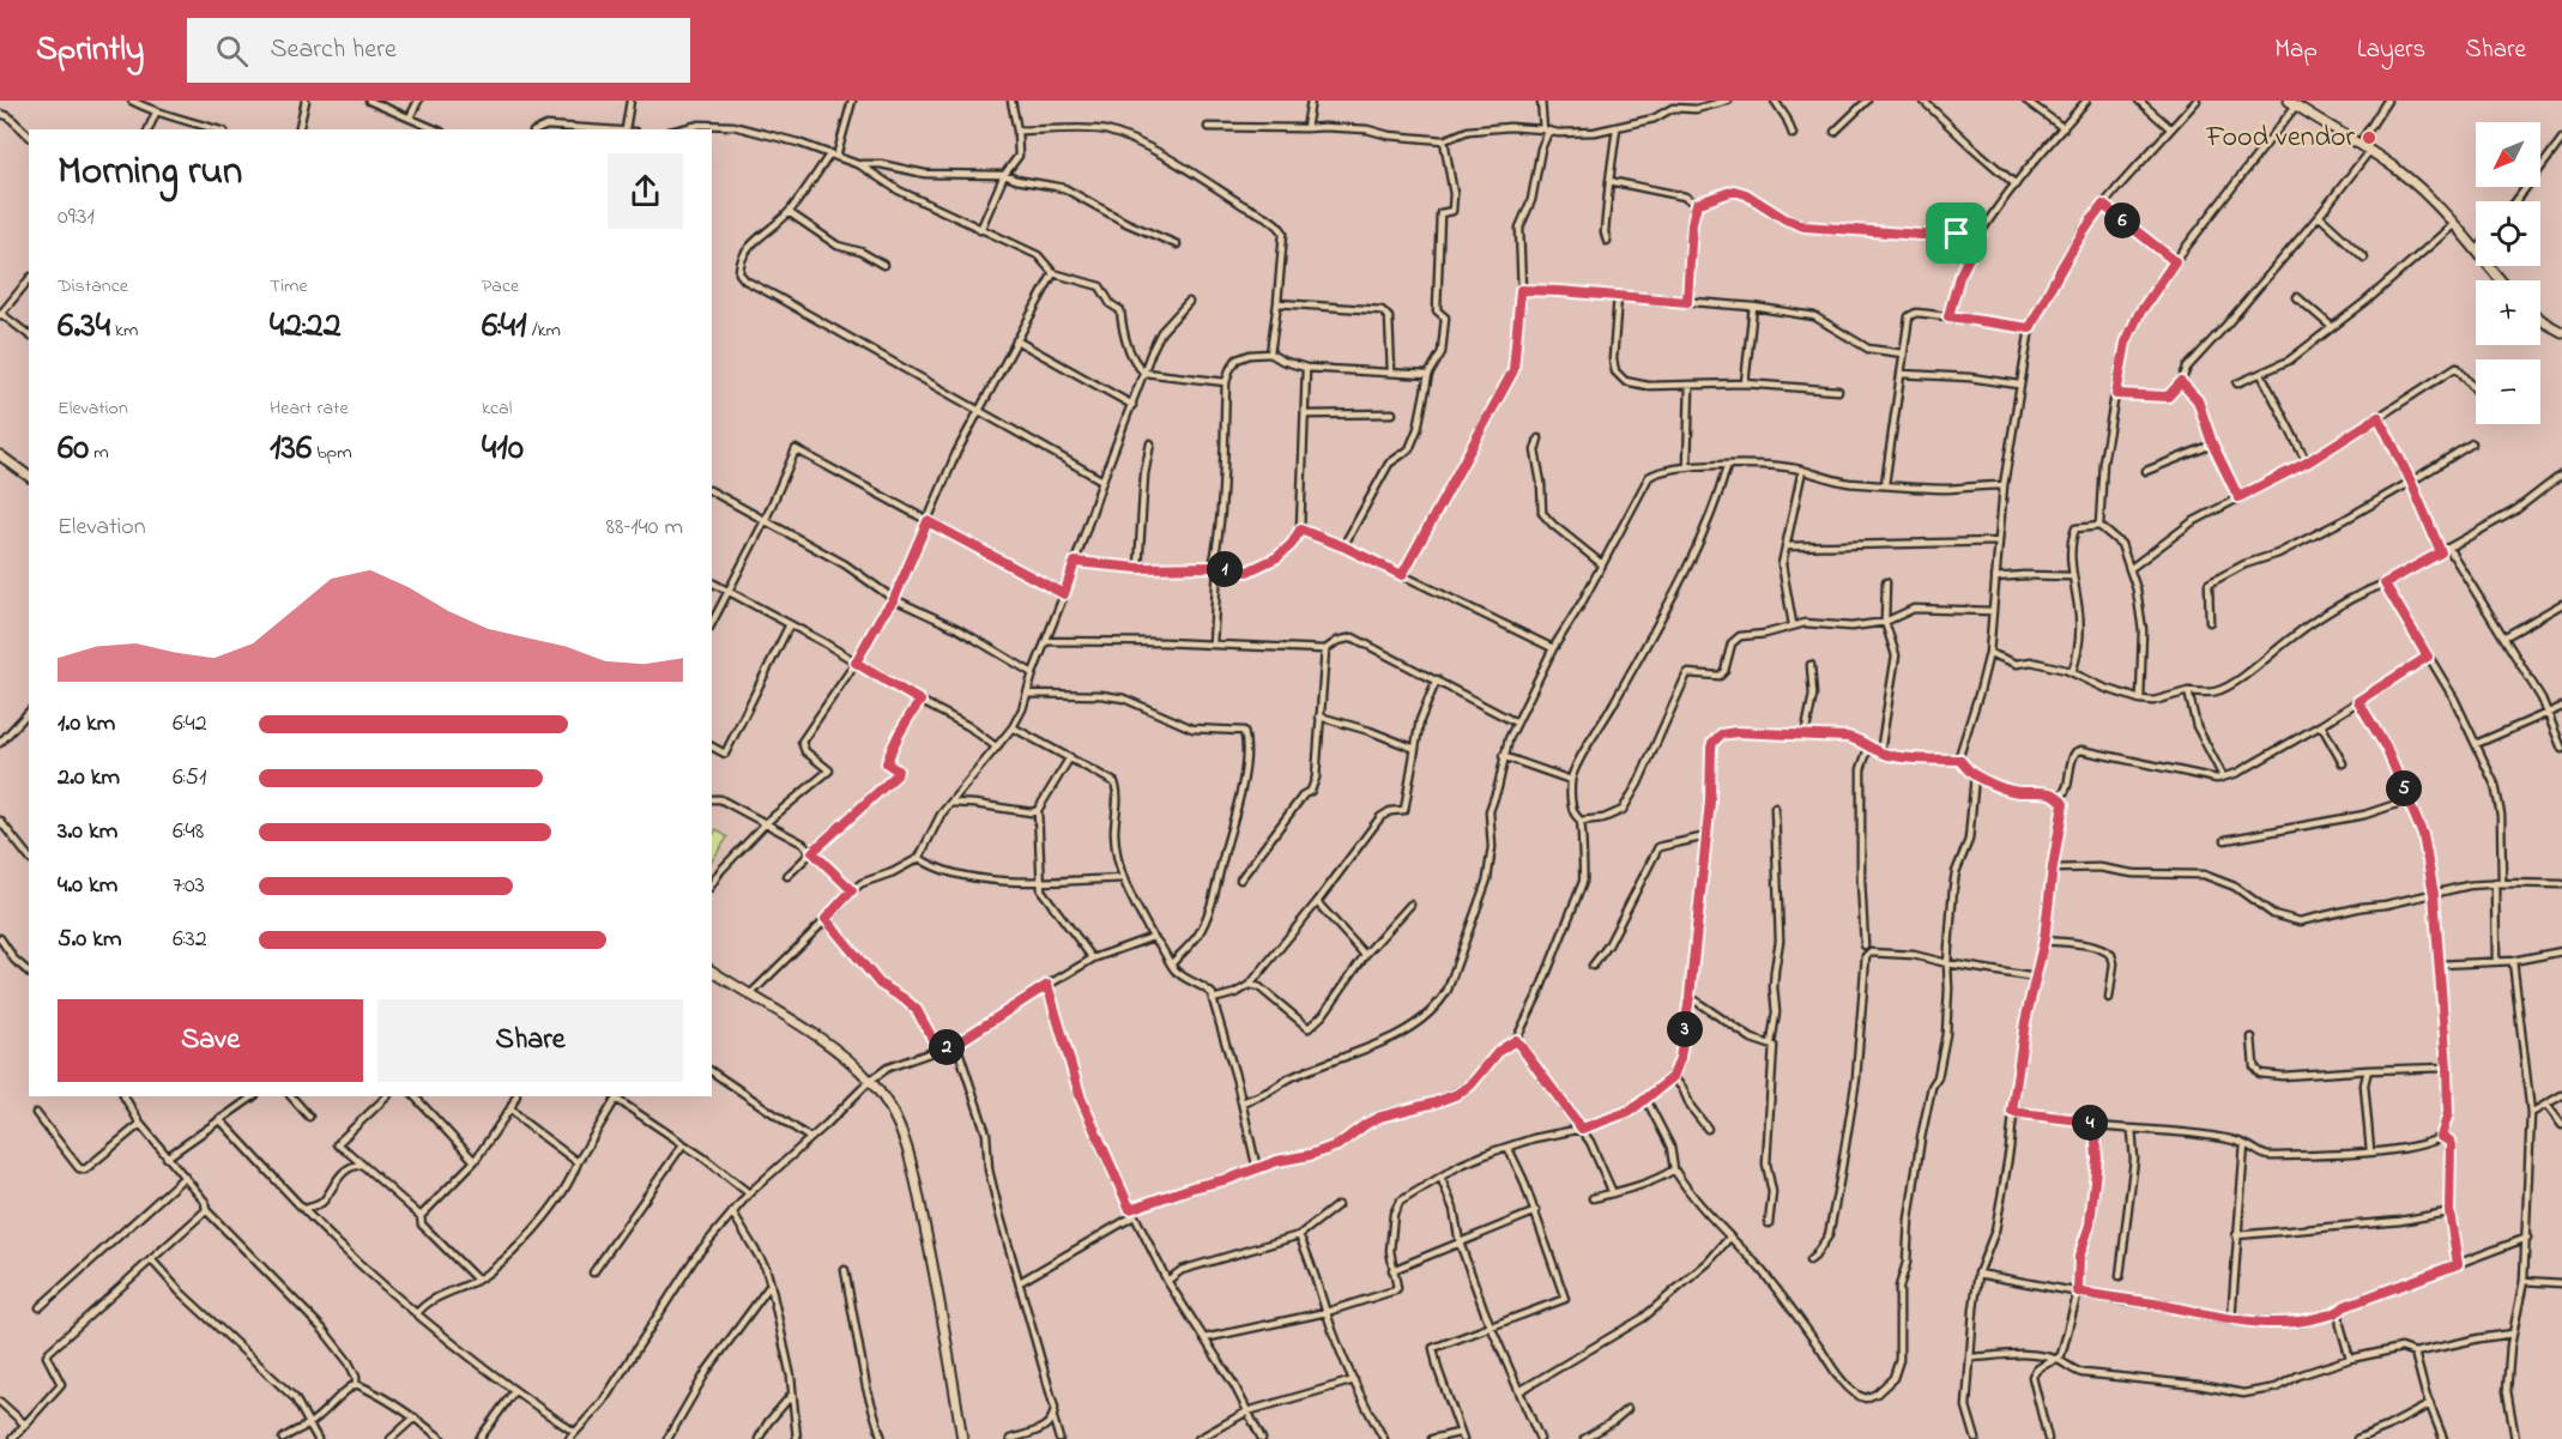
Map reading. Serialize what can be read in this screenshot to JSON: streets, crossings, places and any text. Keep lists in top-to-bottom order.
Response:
{
  "places": ["Food vendor"],
  "north": "bottom left",
  "page": {
    "header": "Sprintly",
    "search": "Search here",
    "nav": ["Map", "Layers", "Share"],
    "map_buttons": ["+", "−"],
    "heading": ["Morning run", "09:31"],
    "pins": [
      "6",
      "1",
      "5",
      "3",
      "2",
      "4"
    ],
    "stats": [
      ["Distance", "6.34 km"],
      ["Time", "42:22"],
      ["Pace", "6:41 /km"],
      ["Elevation", "60 m"],
      ["Heart rate", "136 bpm"],
      ["kcal", "410"]
    ],
    "chart": ["Elevation", "88–140 m"],
    "list": [
      {
        "name": "1.0 km",
        "note": "6:42"
      },
      {
        "name": "2.0 km",
        "note": "6:51"
      },
      {
        "name": "3.0 km",
        "note": "6:48"
      },
      {
        "name": "4.0 km",
        "note": "7:03"
      },
      {
        "name": "5.0 km",
        "note": "6:32"
      }
    ],
    "buttons": ["Save", "Share"]
  }
}
